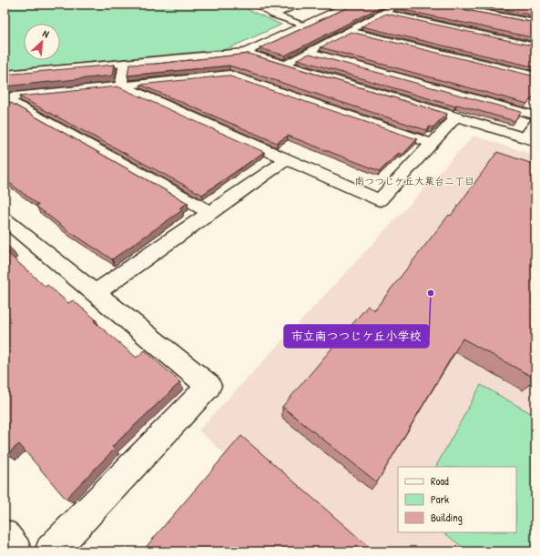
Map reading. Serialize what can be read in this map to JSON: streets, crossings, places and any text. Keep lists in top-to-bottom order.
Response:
{
  "districts": ["南つつじケ丘大葉台二丁目"],
  "places": ["市立南つつじケ丘小学校"],
  "legend": ["Road", "Park", "Building"],
  "north": "top right"
}
